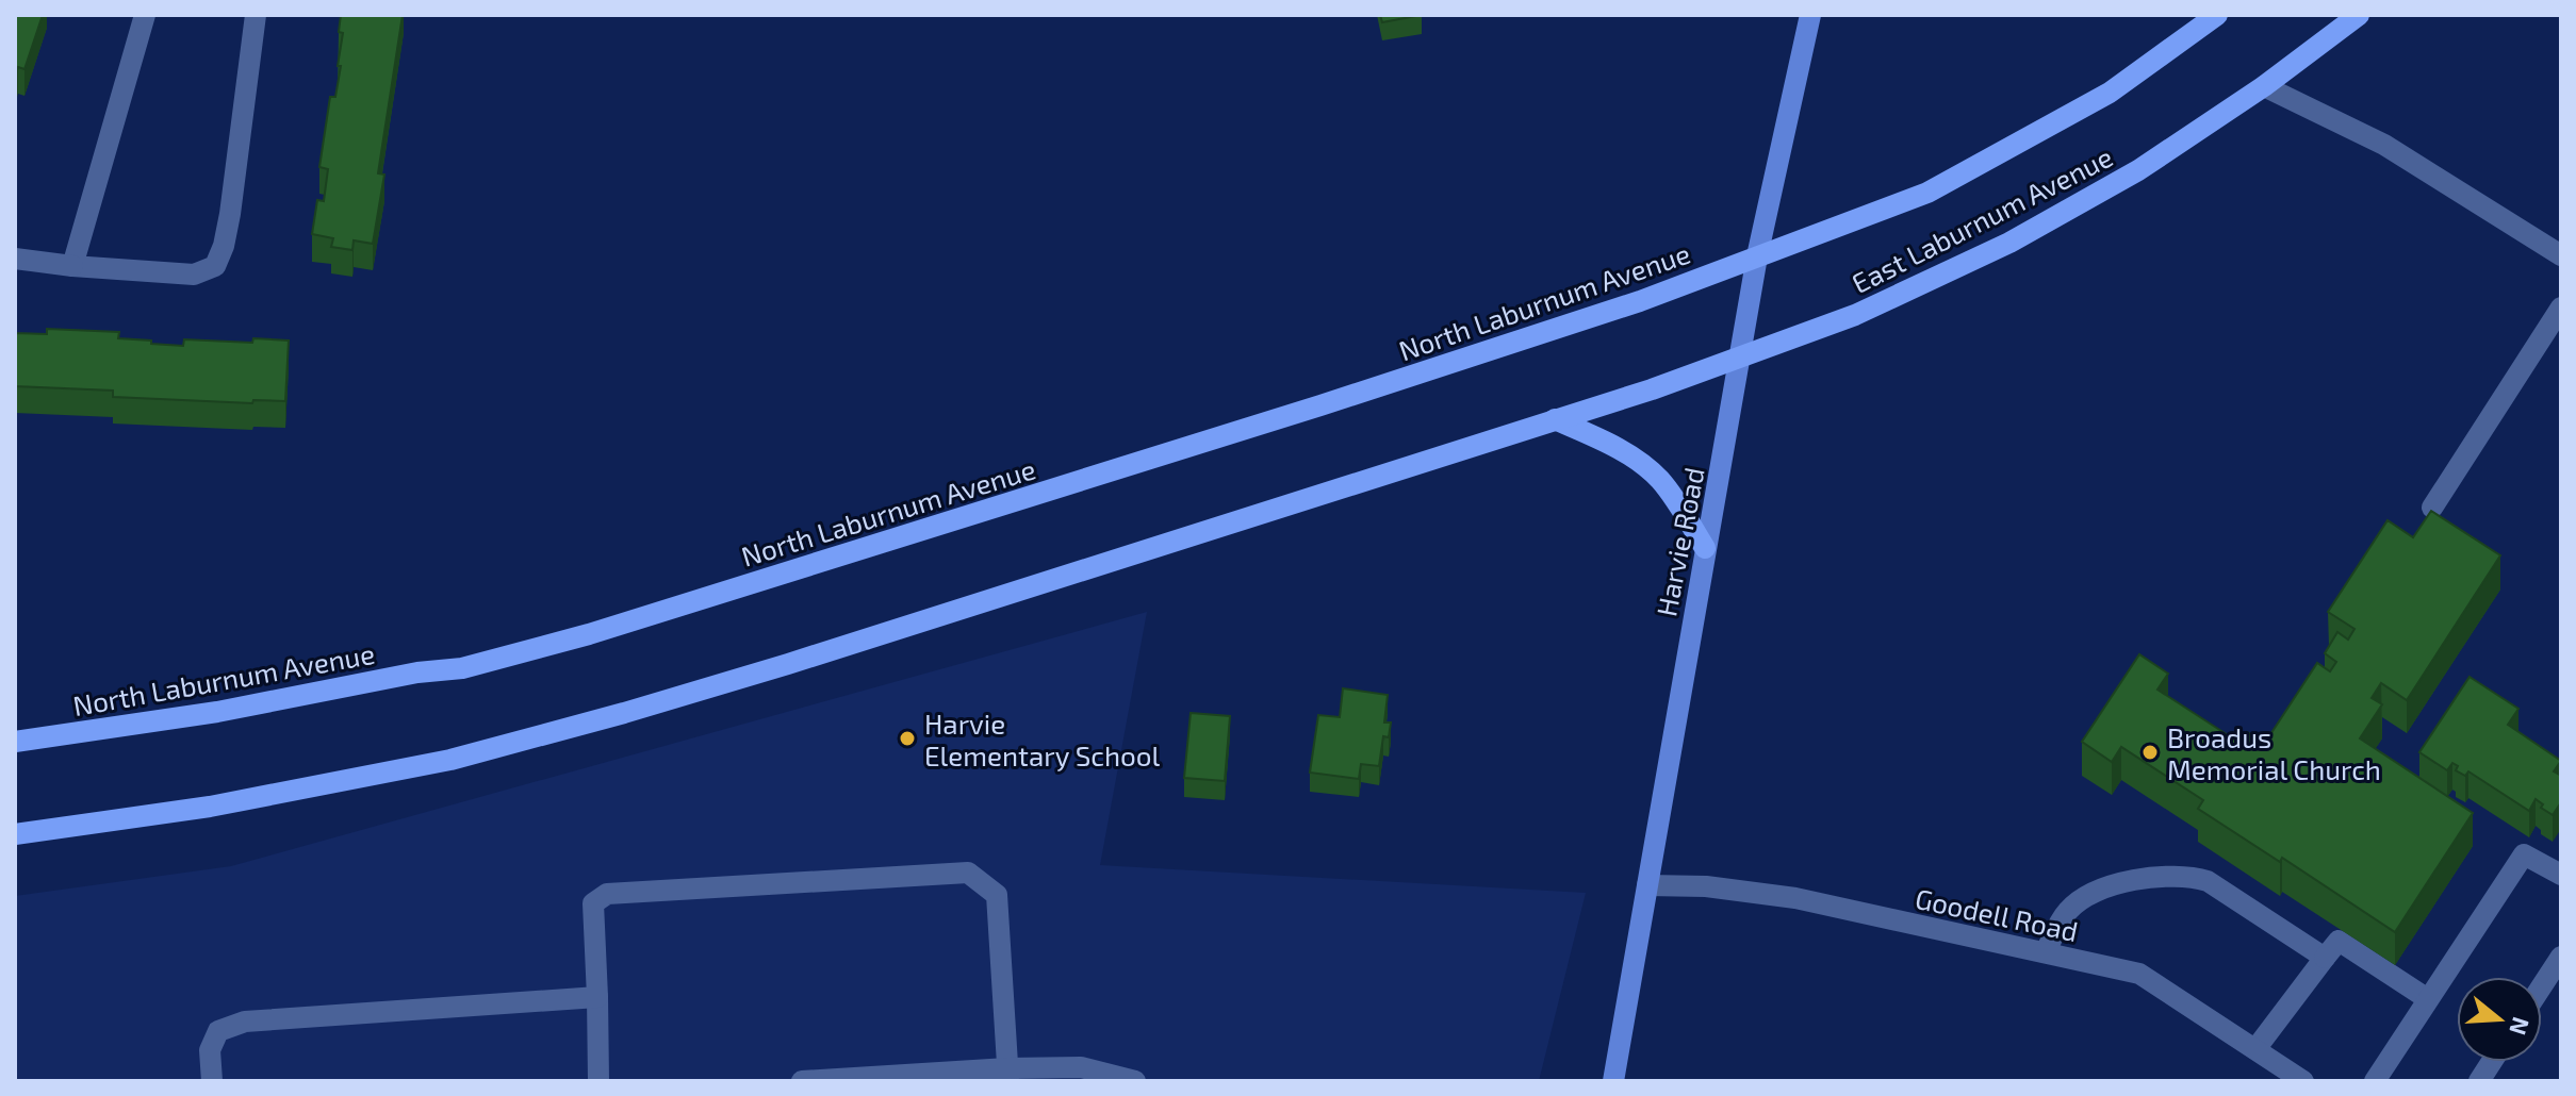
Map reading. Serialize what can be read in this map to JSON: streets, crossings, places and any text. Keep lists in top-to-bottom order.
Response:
{
  "streets": {
    "main road": ["East Laburnum Avenue", "North Laburnum Avenue"],
    "street": ["Harvie Road", "Goodell Road"]
  },
  "crossings": [
    ["East Laburnum Avenue", "North Laburnum Avenue"],
    ["East Laburnum Avenue", "Harvie Road"],
    ["North Laburnum Avenue", "Harvie Road"],
    ["Harvie Road", "Goodell Road"]
  ],
  "places": ["Harvie Elementary School", "Broadus Memorial Church"],
  "north": "right"
}
